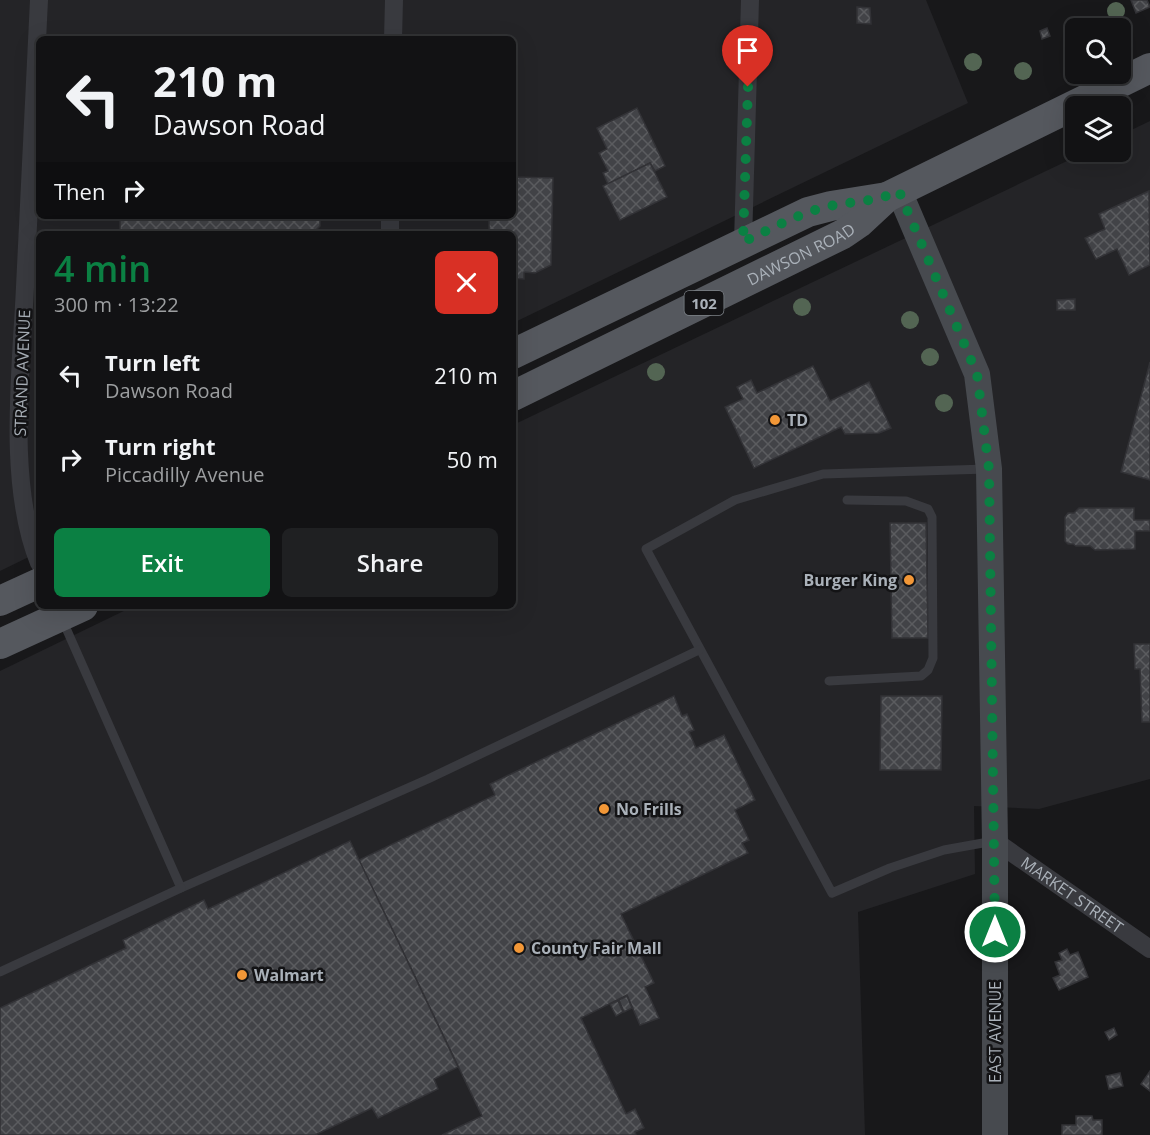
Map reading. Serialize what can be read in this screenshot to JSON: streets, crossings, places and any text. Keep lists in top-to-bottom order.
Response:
{
  "streets": {
    "main road": ["DAWSON ROAD", "102"],
    "street": ["STRAND AVENUE", "MARKET STREET", "EAST AVENUE"]
  },
  "crossings": [
    ["DAWSON ROAD", "EAST AVENUE"],
    ["MARKET STREET", "EAST AVENUE"]
  ],
  "places": [
    "TD",
    "Burger King",
    "No Frills",
    "County Fair Mall",
    "Walmart"
  ],
  "page": {
    "turn": ["210 m", "Dawson Road"],
    "then": "Then",
    "heading": ["4 min", "300 m · 13:22"],
    "list": [
      {
        "name": "Turn left",
        "note": "Dawson Road",
        "value": "210 m"
      },
      {
        "name": "Turn right",
        "note": "Piccadilly Avenue",
        "value": "50 m"
      }
    ],
    "buttons": ["Exit", "Share"]
  }
}
